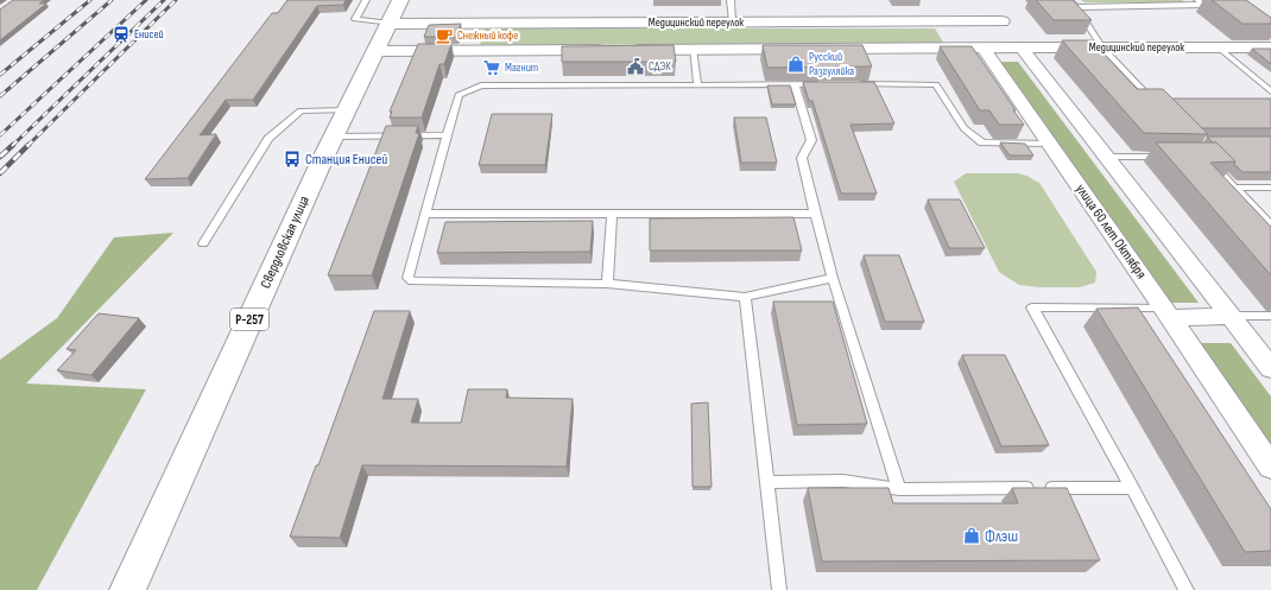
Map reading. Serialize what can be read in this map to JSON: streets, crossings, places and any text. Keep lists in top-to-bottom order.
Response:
{
  "streets": {
    "main road": [
      "Медицинский переулок",
      "улица 60 лет Октября",
      "Свердловская улица",
      "Р-257"
    ]
  },
  "crossings": [
    ["Медицинский переулок", "улица 60 лет Октября"],
    ["Медицинский переулок", "Свердловская улица"]
  ],
  "places": {
    "station": ["Енисей"],
    "cafe": ["Снежный кофе"],
    "shop": ["Русский Разгуляйка", "Флэш"],
    "public building": ["СДЭК"],
    "supermarket": ["Магнит"],
    "bus stop": ["Станция Енисей"]
  }
}
